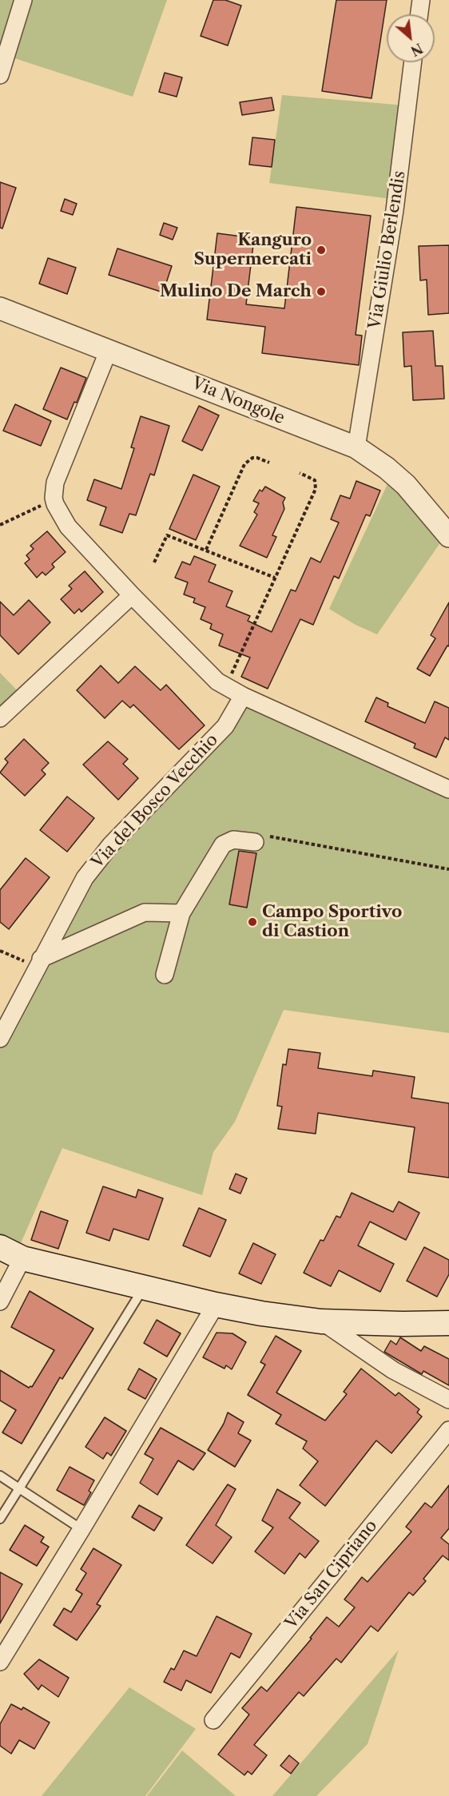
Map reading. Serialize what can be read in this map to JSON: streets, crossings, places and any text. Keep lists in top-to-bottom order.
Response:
{
  "streets": {
    "street": [
      "Via Giulio Berlendis",
      "Via Nongole",
      "Via del Bosco Vecchio",
      "Via San Cipriano"
    ]
  },
  "crossings": [
    ["Via Giulio Berlendis", "Via Nongole"]
  ],
  "places": ["Kanguro Supermercati", "Mulino De March", "Campo Sportivo di Castion"],
  "north": "bottom right"
}
